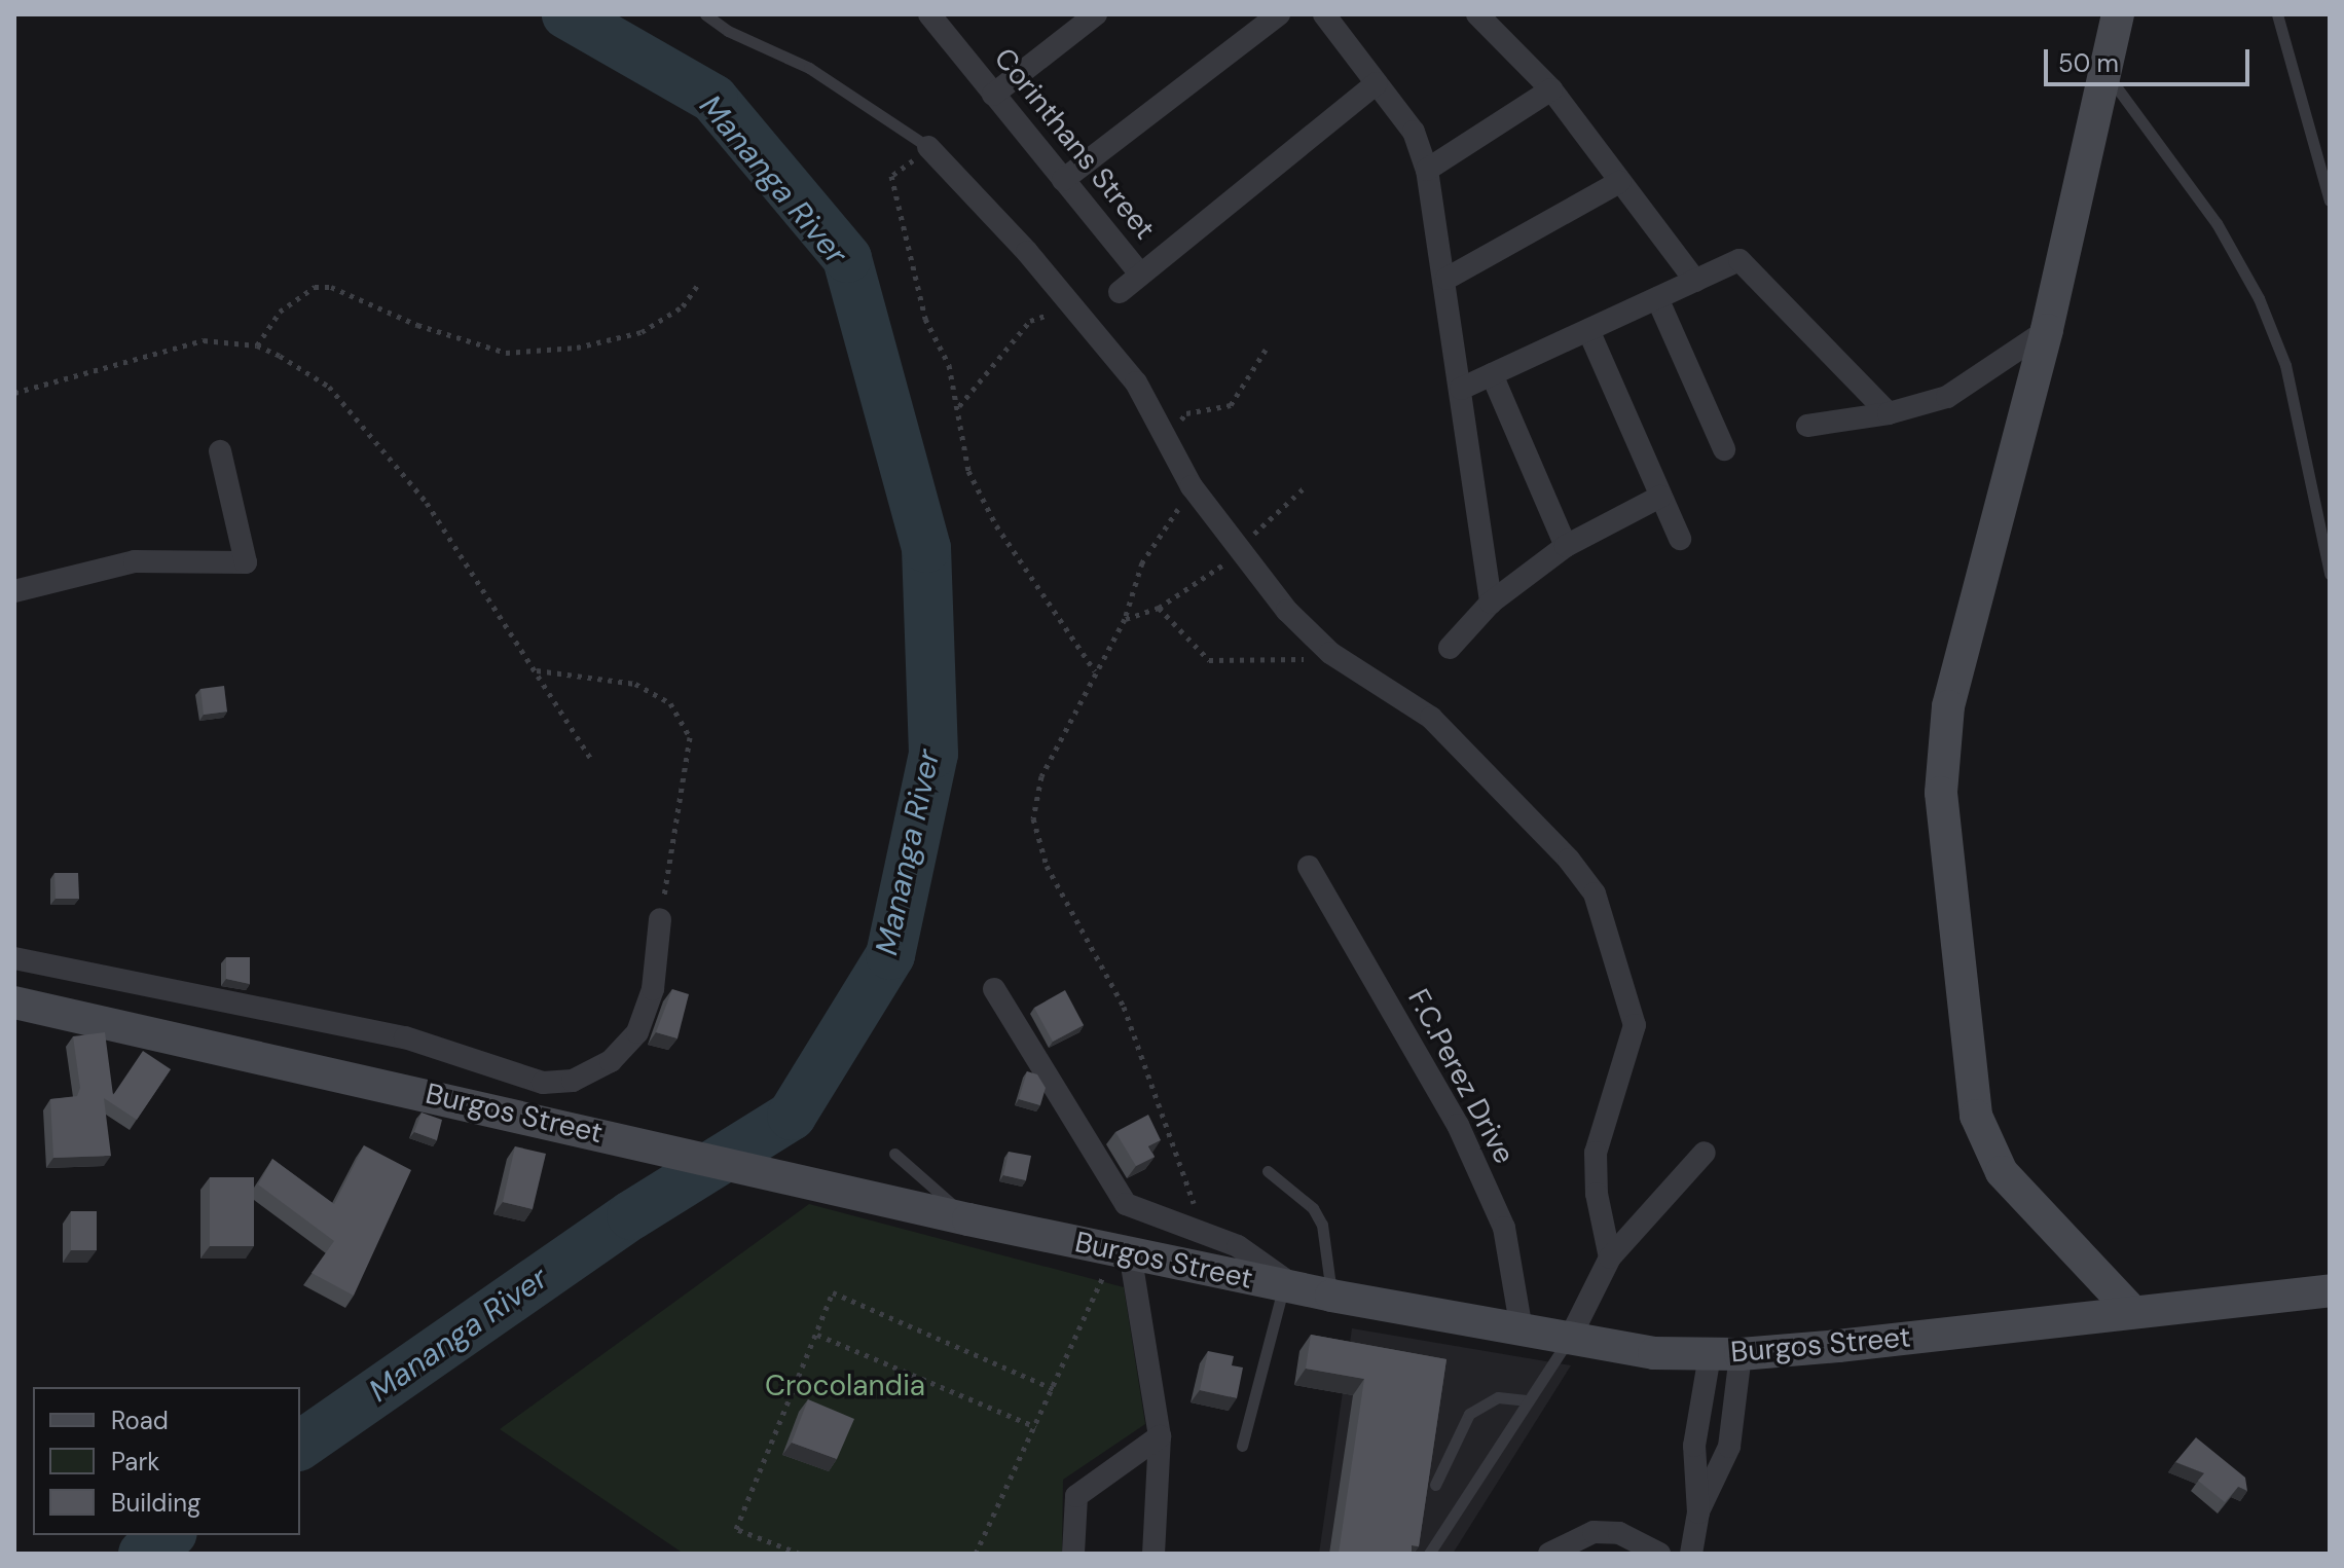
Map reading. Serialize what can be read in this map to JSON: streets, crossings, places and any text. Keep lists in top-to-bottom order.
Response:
{
  "streets": {
    "street": ["Corinthans Street", "F.C.Perez Drive", "Burgos Street"]
  },
  "crossings": [
    ["F.C.Perez Drive", "Burgos Street"]
  ],
  "water": ["Mananga River"],
  "parks": ["Crocolandia"],
  "legend": ["Road", "Park", "Building"],
  "scale_bar": "50 m"
}
